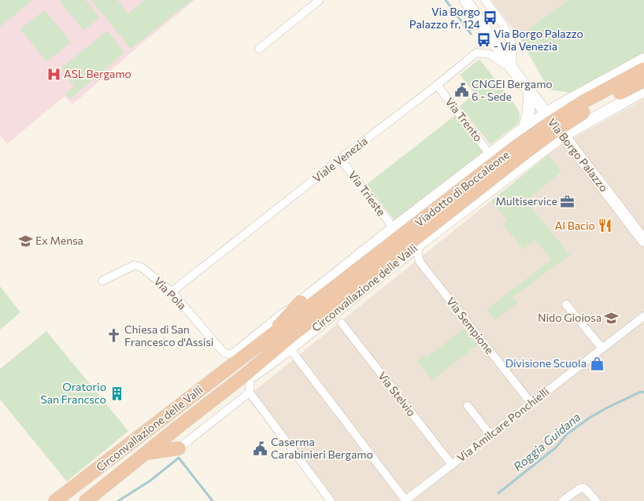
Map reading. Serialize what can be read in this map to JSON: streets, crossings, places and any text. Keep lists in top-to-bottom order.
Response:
{
  "streets": {
    "highway": ["Viadotto di Boccaleone", "Circonvallazione delle Valli"],
    "main road": ["Via Borgo Palazzo"],
    "street": [
      "Via Trento",
      "Viale Venezia",
      "Via Trieste",
      "Via Pola",
      "Via Sempione",
      "Via Stelvio",
      "Via Amilcare Ponchielli"
    ]
  },
  "crossings": [
    ["Via Trento", "Viale Venezia"],
    ["Via Borgo Palazzo", "Viale Venezia"],
    ["Via Borgo Palazzo", "Circonvallazione delle Valli"],
    ["Viale Venezia", "Via Trieste"],
    ["Viale Venezia", "Via Pola"],
    ["Viadotto di Boccaleone", "Circonvallazione delle Valli"],
    ["Circonvallazione delle Valli", "Via Sempione"],
    ["Via Sempione", "Via Amilcare Ponchielli"],
    ["Via Stelvio", "Via Amilcare Ponchielli"]
  ],
  "water": ["Roggia Guidana"],
  "places": {
    "bus stop": ["Via Borgo Palazzo fr. 124", "Via Borgo Palazzo - Via Venezia"],
    "hospital": ["ASL Bergamo"],
    "public building": ["CNGEI Bergamo 6 - Sede", "Caserma Carabinieri Bergamo"],
    "office": ["Multiservice"],
    "restaurant": ["Al Bacio"],
    "school or university": ["Ex Mensa", "Nido Gioiosa"],
    "church": ["Chiesa di San Francesco d'Assisi"],
    "shop": ["Divisione Scuola"],
    "building": ["Oratorio San Francsco"]
  }
}
